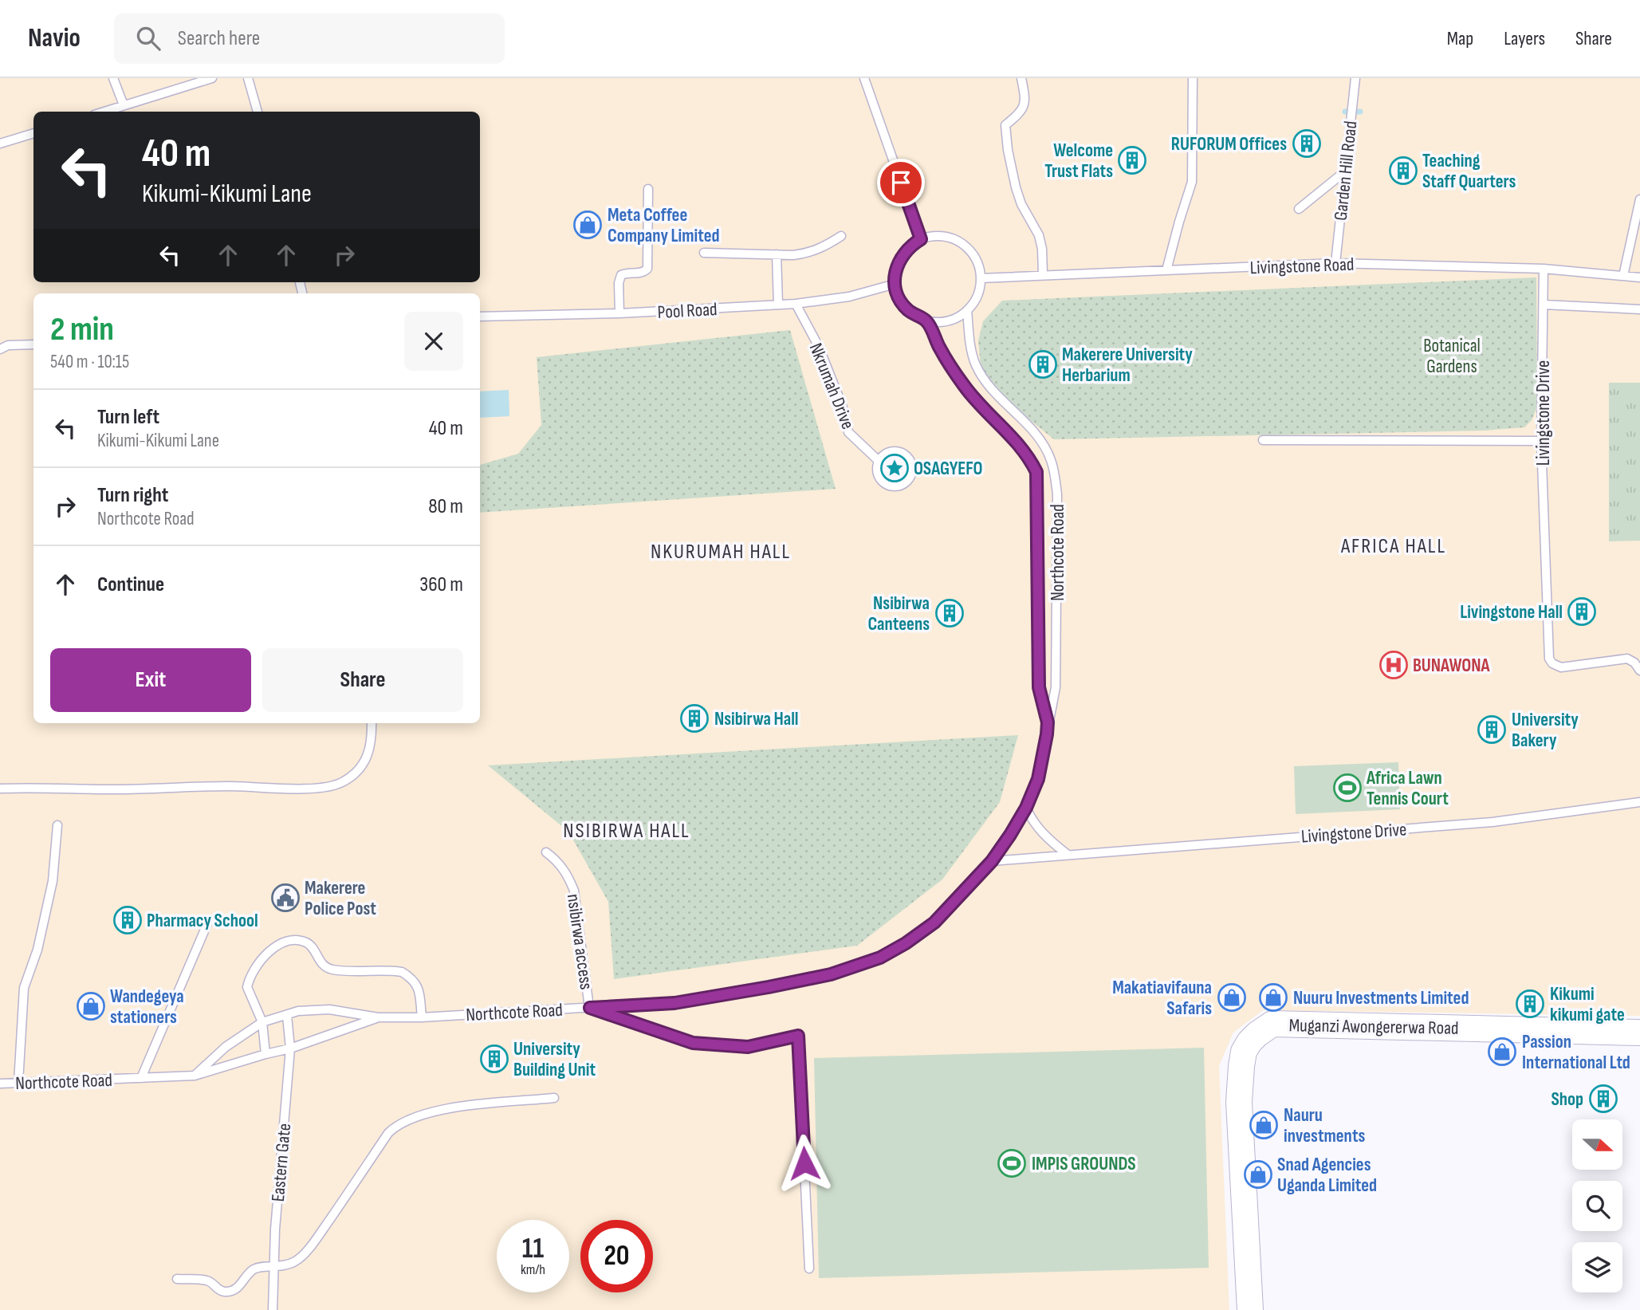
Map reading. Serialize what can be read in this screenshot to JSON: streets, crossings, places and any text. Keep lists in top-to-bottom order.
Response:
{
  "streets": {
    "street": ["Muganzi Awongererwa Road"],
    "lane": [
      "Garden Hill Road",
      "Livingstone Road",
      "Pool Road",
      "Nkrumah Drive",
      "Livingstone Drive",
      "Northcote Road",
      "nsibirwa access",
      "Eastern Gate"
    ]
  },
  "crossings": [
    ["Garden Hill Road", "Livingstone Road"],
    ["Livingstone Road", "Pool Road"],
    ["Livingstone Road", "Livingstone Drive"],
    ["Livingstone Road", "Northcote Road"],
    ["Pool Road", "Nkrumah Drive"],
    ["Pool Road", "Northcote Road"],
    ["Livingstone Drive", "Northcote Road"],
    ["Northcote Road", "nsibirwa access"],
    ["Northcote Road", "Eastern Gate"]
  ],
  "districts": ["AFRICA HALL", "NKURUMAH HALL", "NSIBIRWA HALL"],
  "parks": ["Botanical Gardens"],
  "places": {
    "building": [
      "RUFORUM Offices",
      "Welcome Trust Flats",
      "Teaching Staff Quarters",
      "Makerere University Herbarium",
      "Livingstone Hall",
      "Nsibirwa Canteens",
      "Nsibirwa Hall",
      "University Bakery",
      "Pharmacy School",
      "Kikumi kikumi gate",
      "University Building Unit",
      "Shop"
    ],
    "shop": [
      "Meta Coffee Company Limited",
      "Makatiavifauna Safaris",
      "Nuuru Investments Limited",
      "Wandegeya stationers",
      "Passion International Ltd",
      "Nauru investments",
      "Snad Agencies Uganda Limited"
    ],
    "place": ["OSAGYEFO"],
    "hospital": ["BUNAWONA"],
    "sports": ["Africa Lawn Tennis Court", "IMPIS GROUNDS"],
    "public building": ["Makerere Police Post"]
  },
  "north": "right",
  "page": {
    "header": "Navio",
    "search": "Search here",
    "nav": ["Map", "Layers", "Share"],
    "turn": ["40 m", "Kikumi-Kikumi Lane"],
    "heading": ["2 min", "540 m · 10:15"],
    "list": [
      {
        "name": "Turn left",
        "note": "Kikumi-Kikumi Lane",
        "value": "40 m"
      },
      {
        "name": "Turn right",
        "note": "Northcote Road",
        "value": "80 m"
      },
      {
        "name": "Continue",
        "value": "360 m"
      }
    ],
    "buttons": ["Exit", "Share"],
    "speed": "11 km/h",
    "limit": "20"
  }
}
